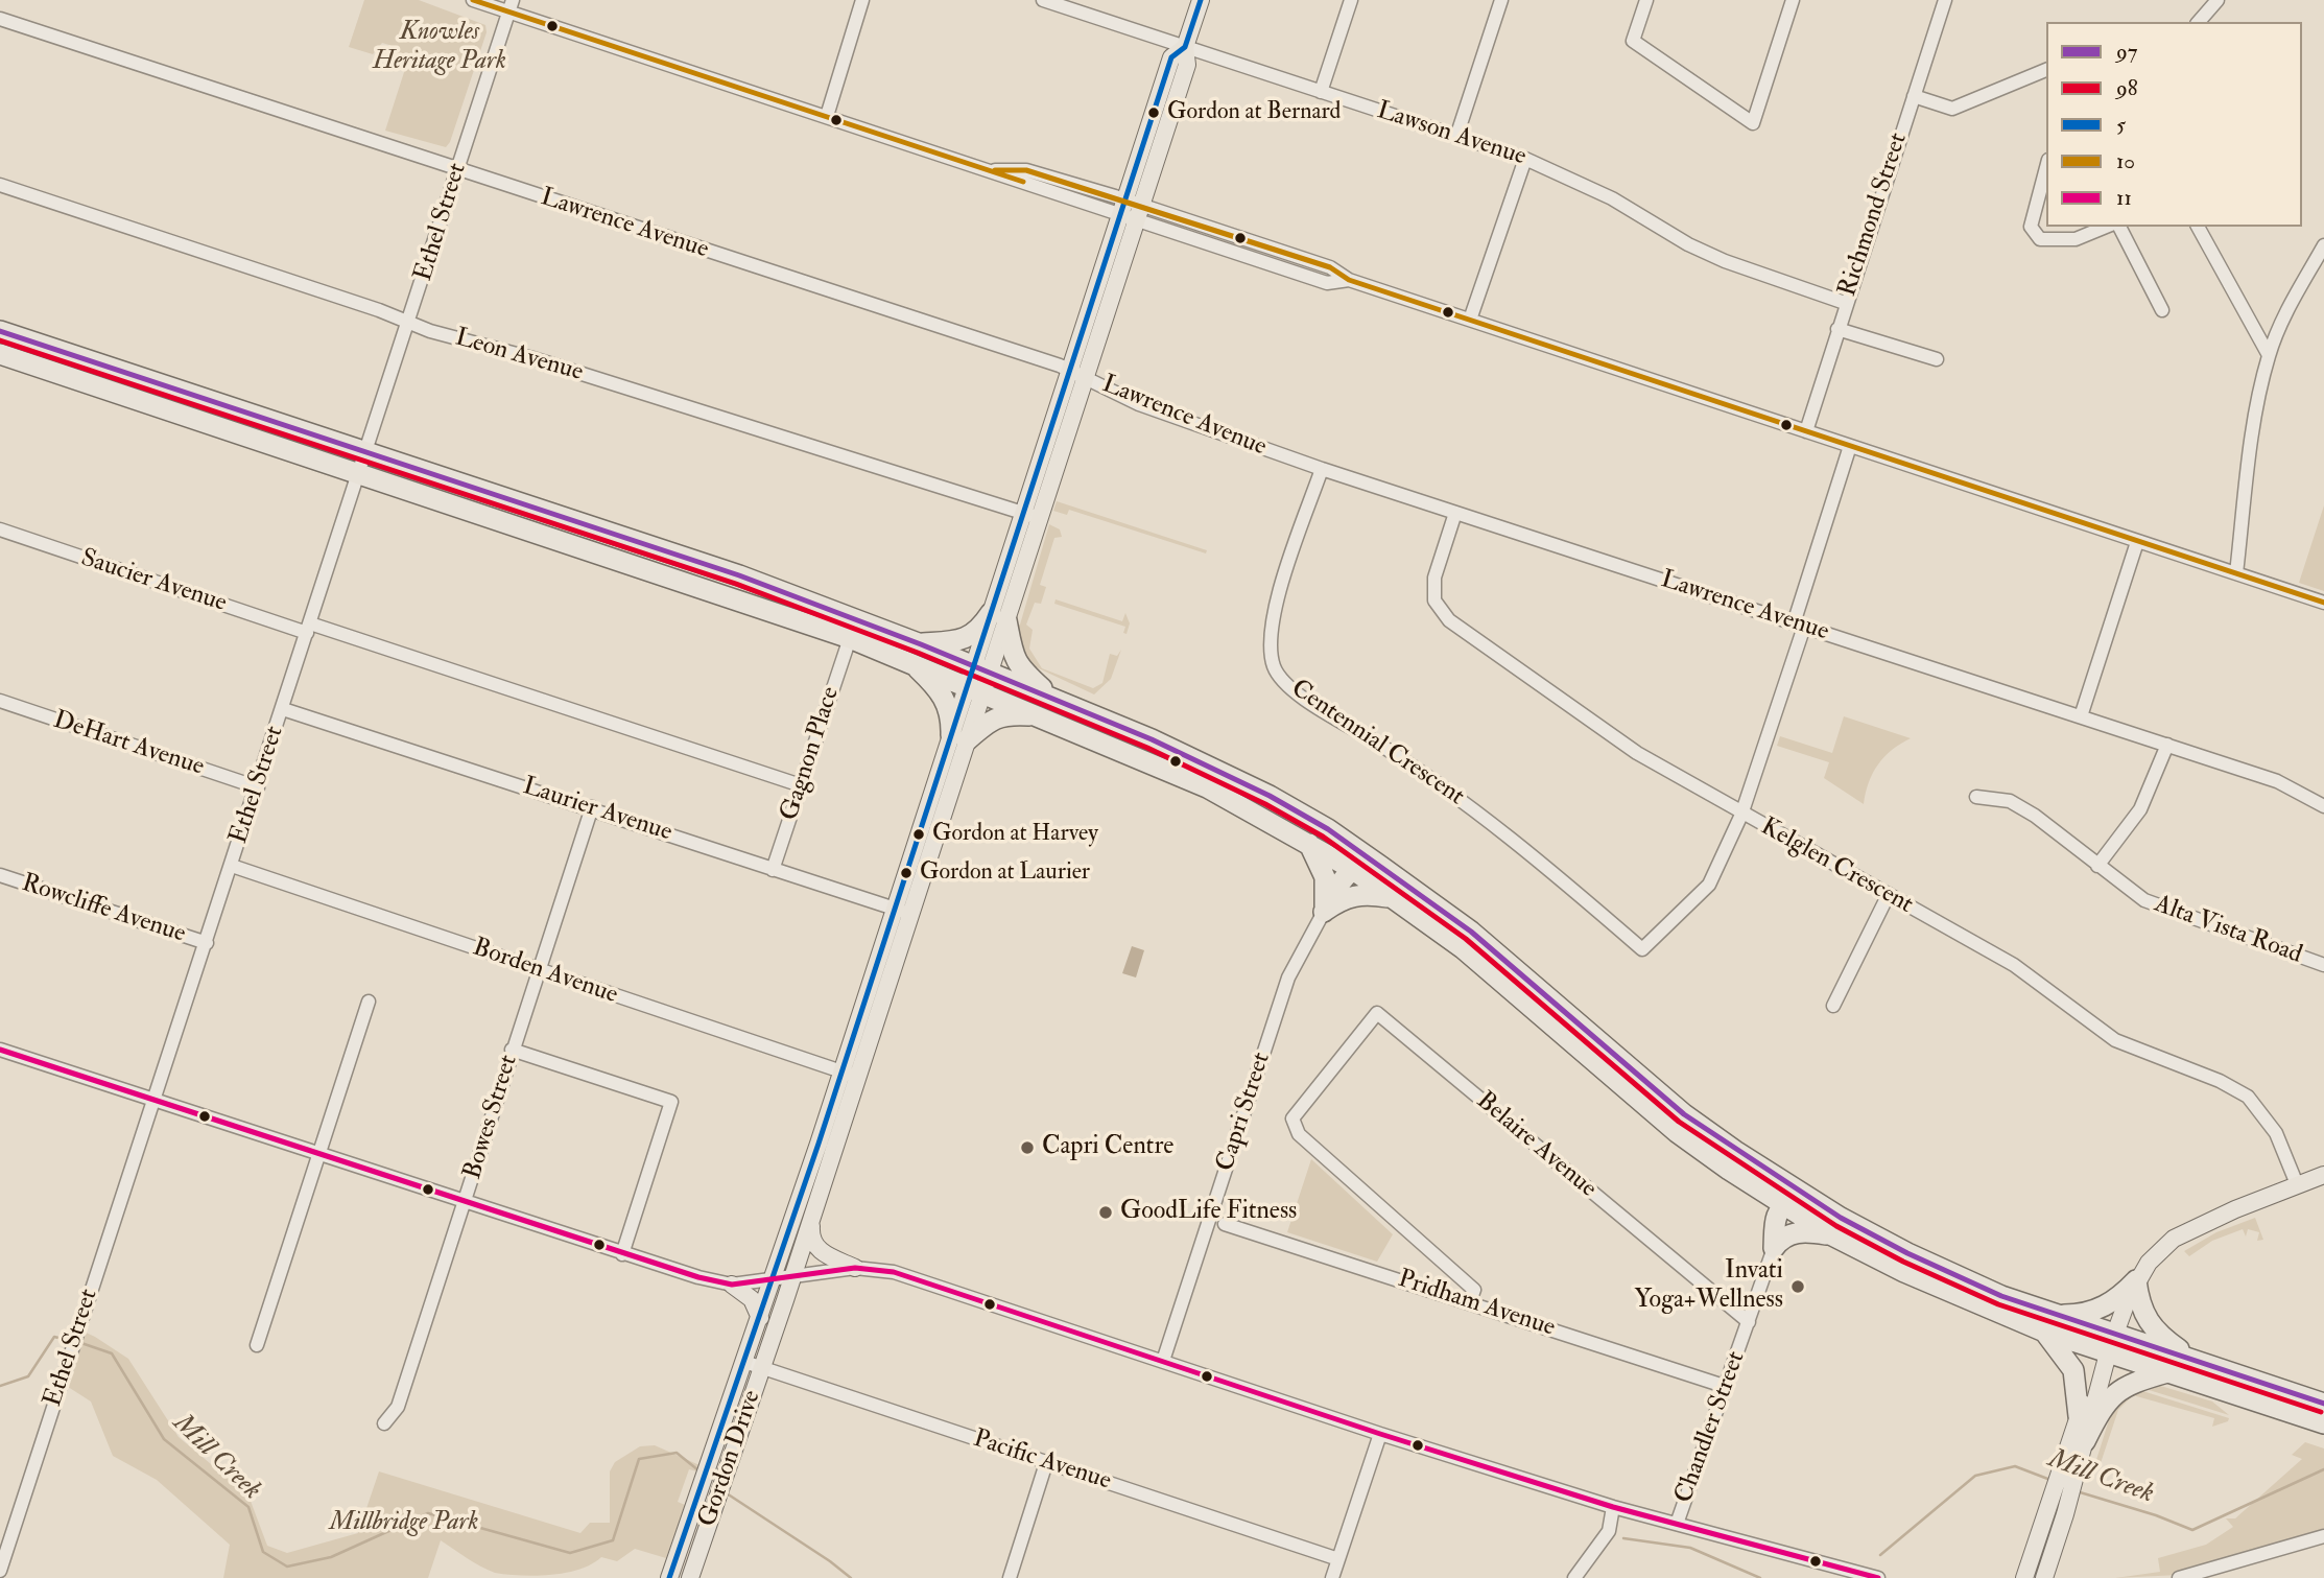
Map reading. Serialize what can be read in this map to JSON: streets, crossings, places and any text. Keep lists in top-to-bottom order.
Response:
{
  "streets": {
    "main road": ["Gordon Drive"],
    "street": [
      "Lawson Avenue",
      "Richmond Street",
      "Ethel Street",
      "Lawrence Avenue",
      "Leon Avenue",
      "Saucier Avenue",
      "Centennial Crescent",
      "DeHart Avenue",
      "Gagnon Place",
      "Laurier Avenue",
      "Kelglen Crescent",
      "Rowcliffe Avenue",
      "Alta Vista Road",
      "Borden Avenue",
      "Capri Street",
      "Bowes Street",
      "Belaire Avenue",
      "Pridham Avenue",
      "Chandler Street",
      "Pacific Avenue"
    ]
  },
  "crossings": [
    ["Lawson Avenue", "Richmond Street"],
    ["Lawson Avenue", "Gordon Drive"],
    ["Ethel Street", "Lawrence Avenue"],
    ["Ethel Street", "Leon Avenue"],
    ["Ethel Street", "Saucier Avenue"],
    ["Ethel Street", "DeHart Avenue"],
    ["Ethel Street", "Laurier Avenue"],
    ["Ethel Street", "Rowcliffe Avenue"],
    ["Ethel Street", "Borden Avenue"],
    ["Lawrence Avenue", "Centennial Crescent"],
    ["Lawrence Avenue", "Kelglen Crescent"],
    ["Lawrence Avenue", "Gordon Drive"],
    ["Leon Avenue", "Gordon Drive"],
    ["Saucier Avenue", "Gagnon Place"],
    ["Centennial Crescent", "Kelglen Crescent"],
    ["Gagnon Place", "Laurier Avenue"],
    ["Laurier Avenue", "Bowes Street"],
    ["Laurier Avenue", "Gordon Drive"],
    ["Borden Avenue", "Bowes Street"],
    ["Borden Avenue", "Gordon Drive"],
    ["Belaire Avenue", "Pridham Avenue"],
    ["Belaire Avenue", "Chandler Street"],
    ["Pridham Avenue", "Chandler Street"],
    ["Gordon Drive", "Pacific Avenue"]
  ],
  "water": ["Mill Creek"],
  "parks": ["Knowles Heritage Park", "Millbridge Park"],
  "places": [
    "Gordon at Bernard",
    "Gordon at Harvey",
    "Gordon at Laurier",
    "Capri Centre",
    "GoodLife Fitness",
    "Invati Yoga+Wellness"
  ],
  "lines": [
    "transit line 5",
    "transit line 10",
    "transit line 97",
    "transit line 98",
    "transit line 11"
  ],
  "legend": [
    "97",
    "98",
    "5",
    "10",
    "11"
  ]
}
